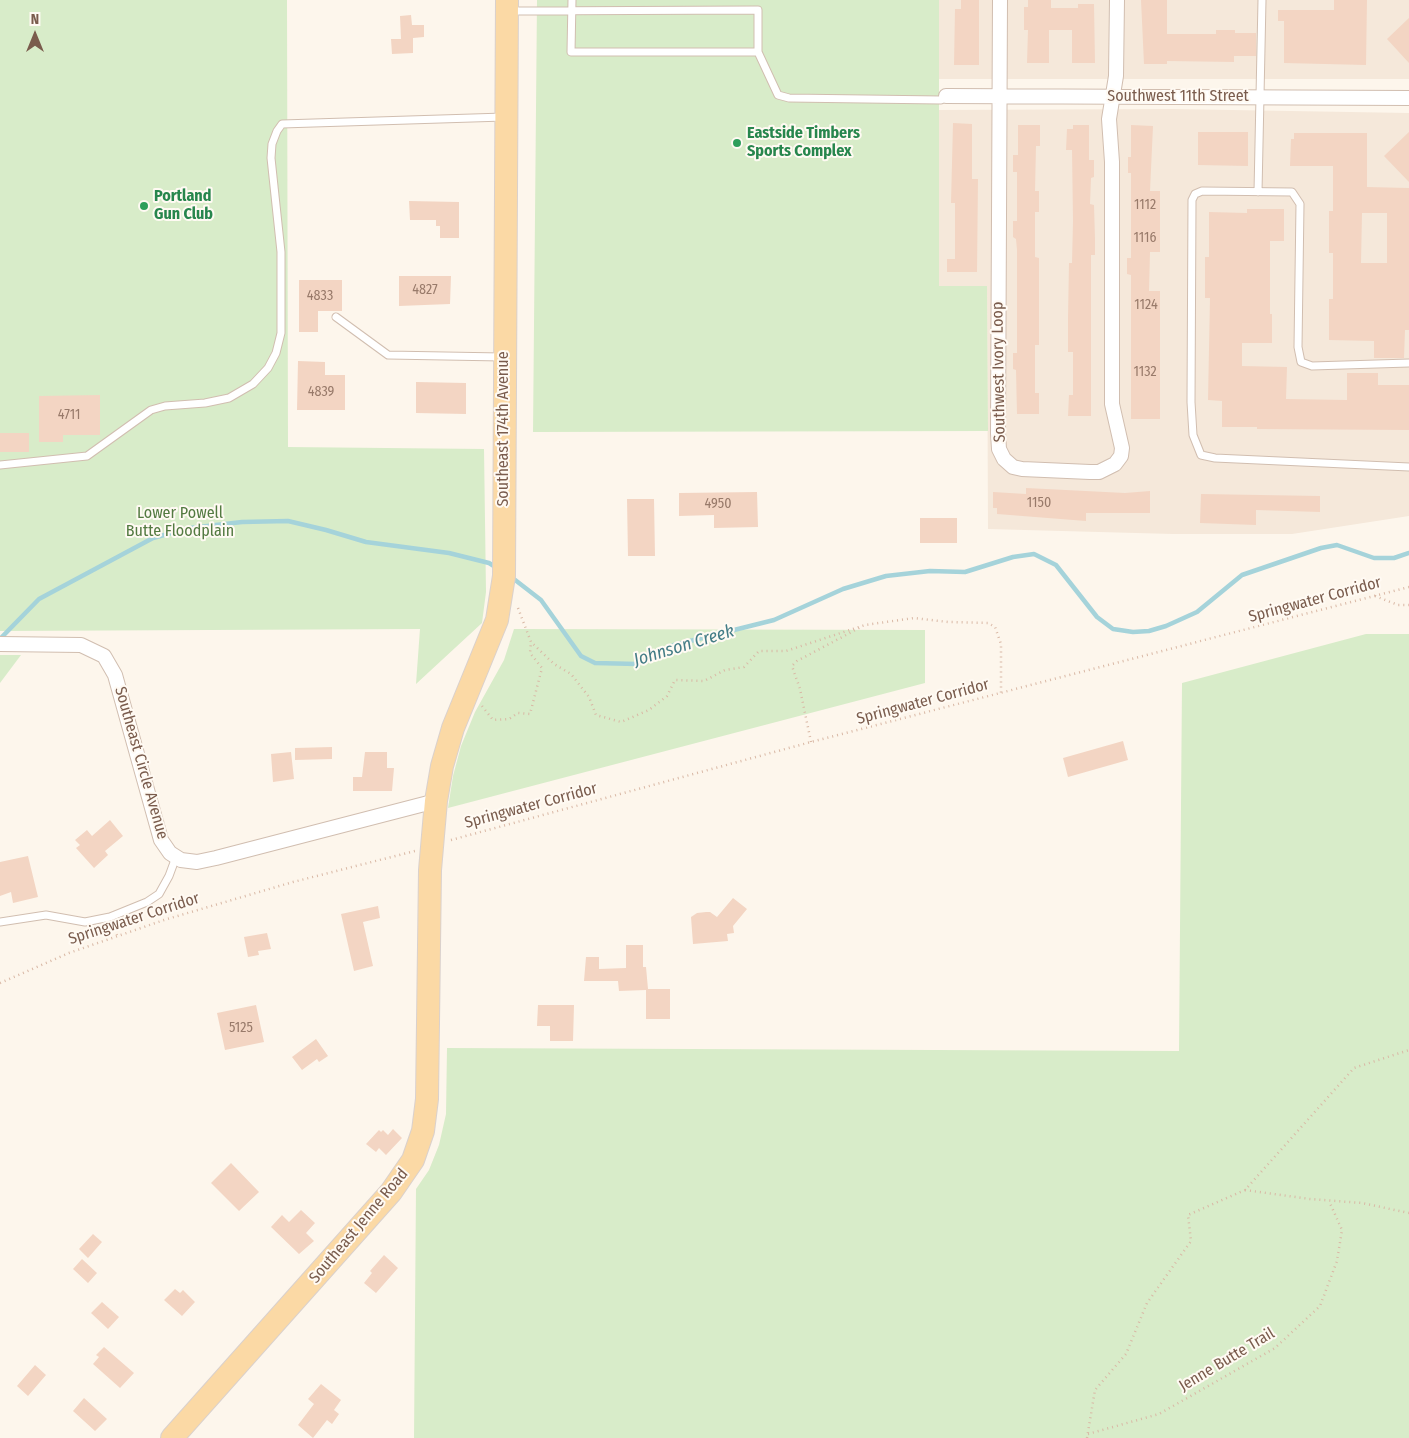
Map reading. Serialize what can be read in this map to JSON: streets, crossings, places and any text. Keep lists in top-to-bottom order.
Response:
{
  "streets": {
    "main road": ["Southeast 174th Avenue", "Southeast Jenne Road"],
    "street": ["Southwest 11th Street", "Southwest Ivory Loop", "Southeast Circle Avenue"],
    "path": ["Springwater Corridor", "Jenne Butte Trail"]
  },
  "crossings": [
    ["Southwest 11th Street", "Southwest Ivory Loop"],
    ["Southeast 174th Avenue", "Springwater Corridor"],
    ["Southeast 174th Avenue", "Southeast Circle Avenue"],
    ["Southeast 174th Avenue", "Southeast Jenne Road"],
    ["Springwater Corridor", "Southeast Jenne Road"]
  ],
  "water": ["Johnson Creek"],
  "parks": ["Lower Powell Butte Floodplain"],
  "places": ["Eastside Timbers Sports Complex", "Portland Gun Club"],
  "house_numbers": [
    "1112",
    "1116",
    "4827",
    "4833",
    "1124",
    "1132",
    "4839",
    "4711",
    "1150",
    "4950",
    "5125"
  ],
  "north": "top"
}
